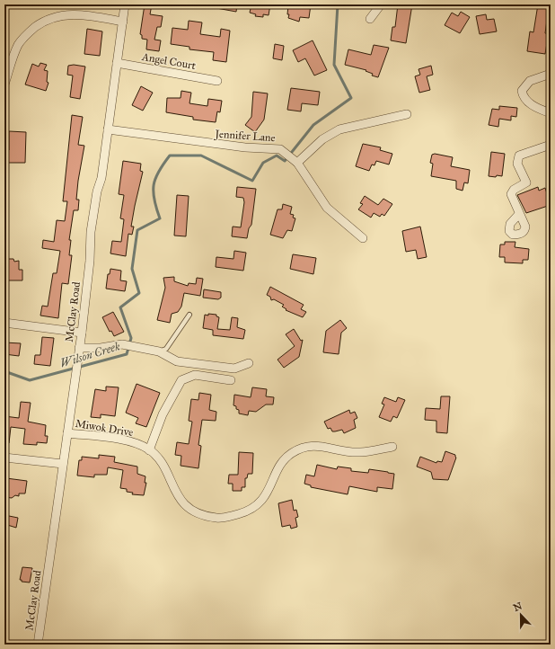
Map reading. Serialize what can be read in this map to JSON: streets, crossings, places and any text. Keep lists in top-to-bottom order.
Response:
{
  "streets": {
    "street": [
      "Angel Court",
      "Jennifer Lane",
      "McClay Road",
      "Miwok Drive"
    ]
  },
  "crossings": [
    ["Angel Court", "McClay Road"],
    ["Jennifer Lane", "McClay Road"],
    ["McClay Road", "Miwok Drive"]
  ],
  "water": ["Wilson Creek"],
  "north": "top"
}
